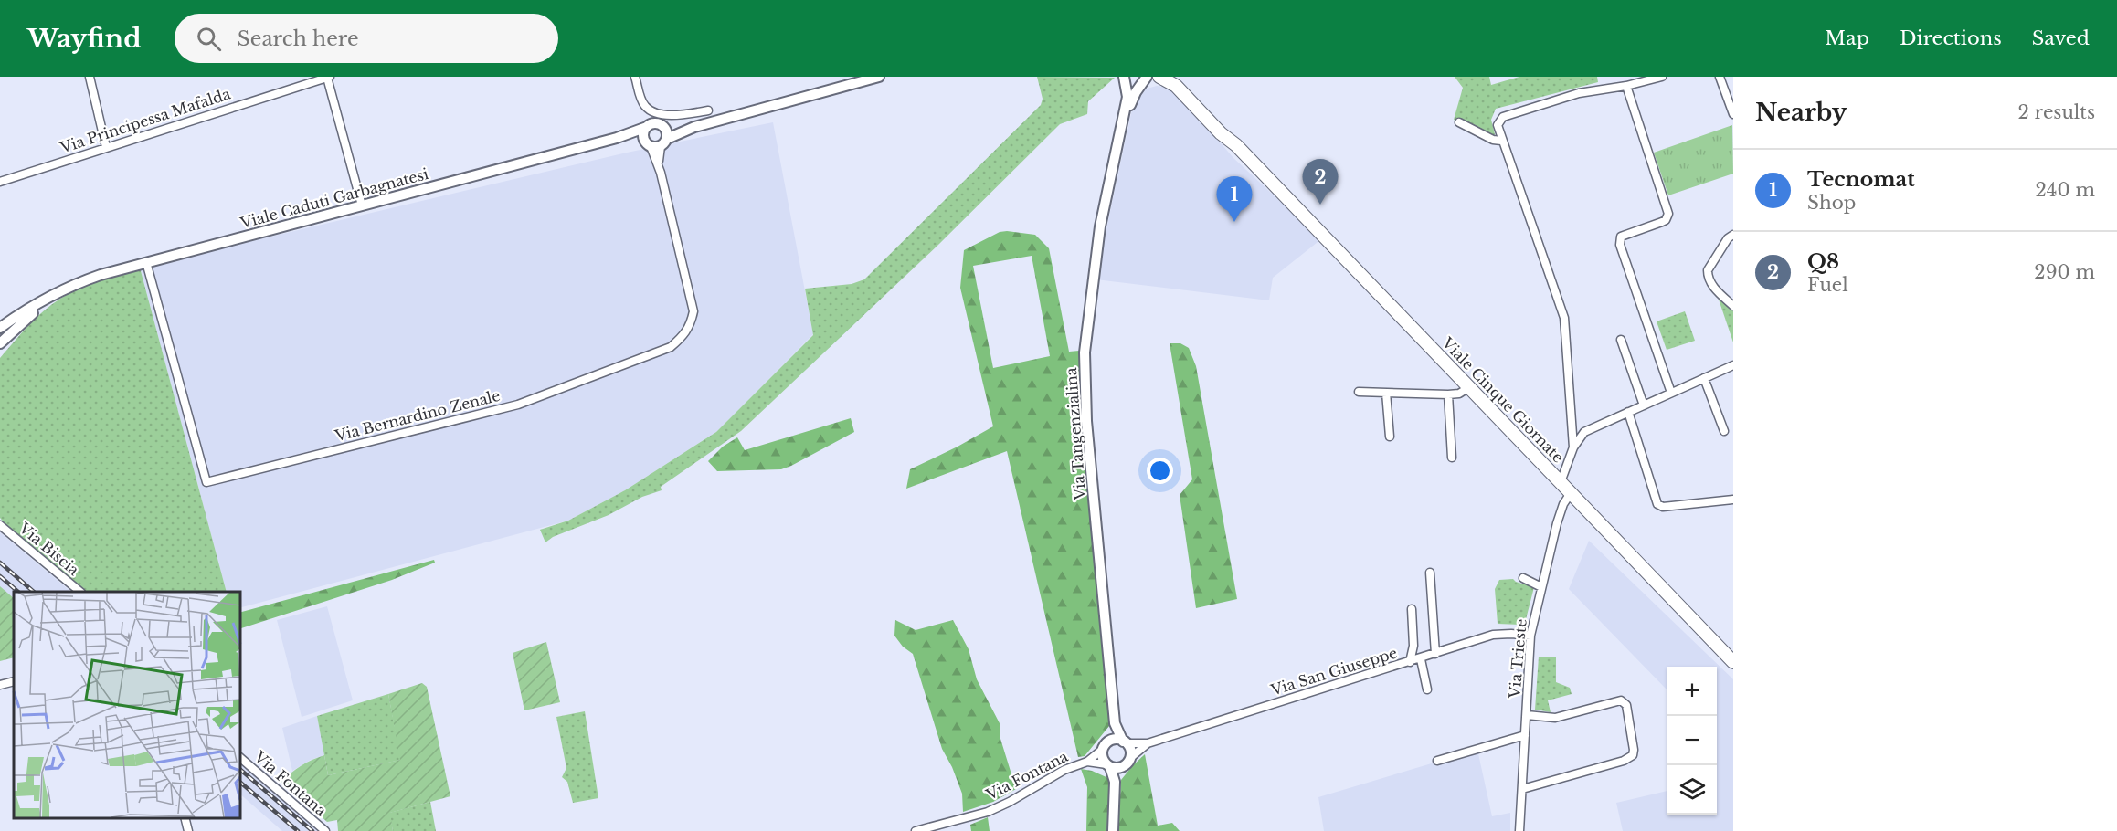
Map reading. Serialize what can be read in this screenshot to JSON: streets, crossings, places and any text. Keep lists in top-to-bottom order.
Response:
{
  "streets": {
    "main road": ["Viale Cinque Giornate"],
    "street": [
      "Via Principessa Mafalda",
      "Viale Caduti Garbagnatesi",
      "Via Bernardino Zenale",
      "Via Tangenzialina",
      "Via Biscia",
      "Via Trieste",
      "Via San Giuseppe",
      "Via Fontana"
    ]
  },
  "crossings": [
    ["Viale Caduti Garbagnatesi", "Via Bernardino Zenale"],
    ["Viale Cinque Giornate", "Via Trieste"],
    ["Via Tangenzialina", "Via San Giuseppe"],
    ["Via Tangenzialina", "Via Fontana"],
    ["Via Trieste", "Via San Giuseppe"],
    ["Via San Giuseppe", "Via Fontana"]
  ],
  "page": {
    "header": "Wayfind",
    "search": "Search here",
    "nav": ["Map", "Directions", "Saved"],
    "heading": ["Nearby", "2 results"],
    "list": [
      {
        "mark": "1",
        "name": "Tecnomat",
        "note": "Shop",
        "value": "240 m"
      },
      {
        "mark": "2",
        "name": "Q8",
        "note": "Fuel",
        "value": "290 m"
      }
    ],
    "pins": ["2", "1"],
    "map_buttons": ["+", "−"]
  }
}
